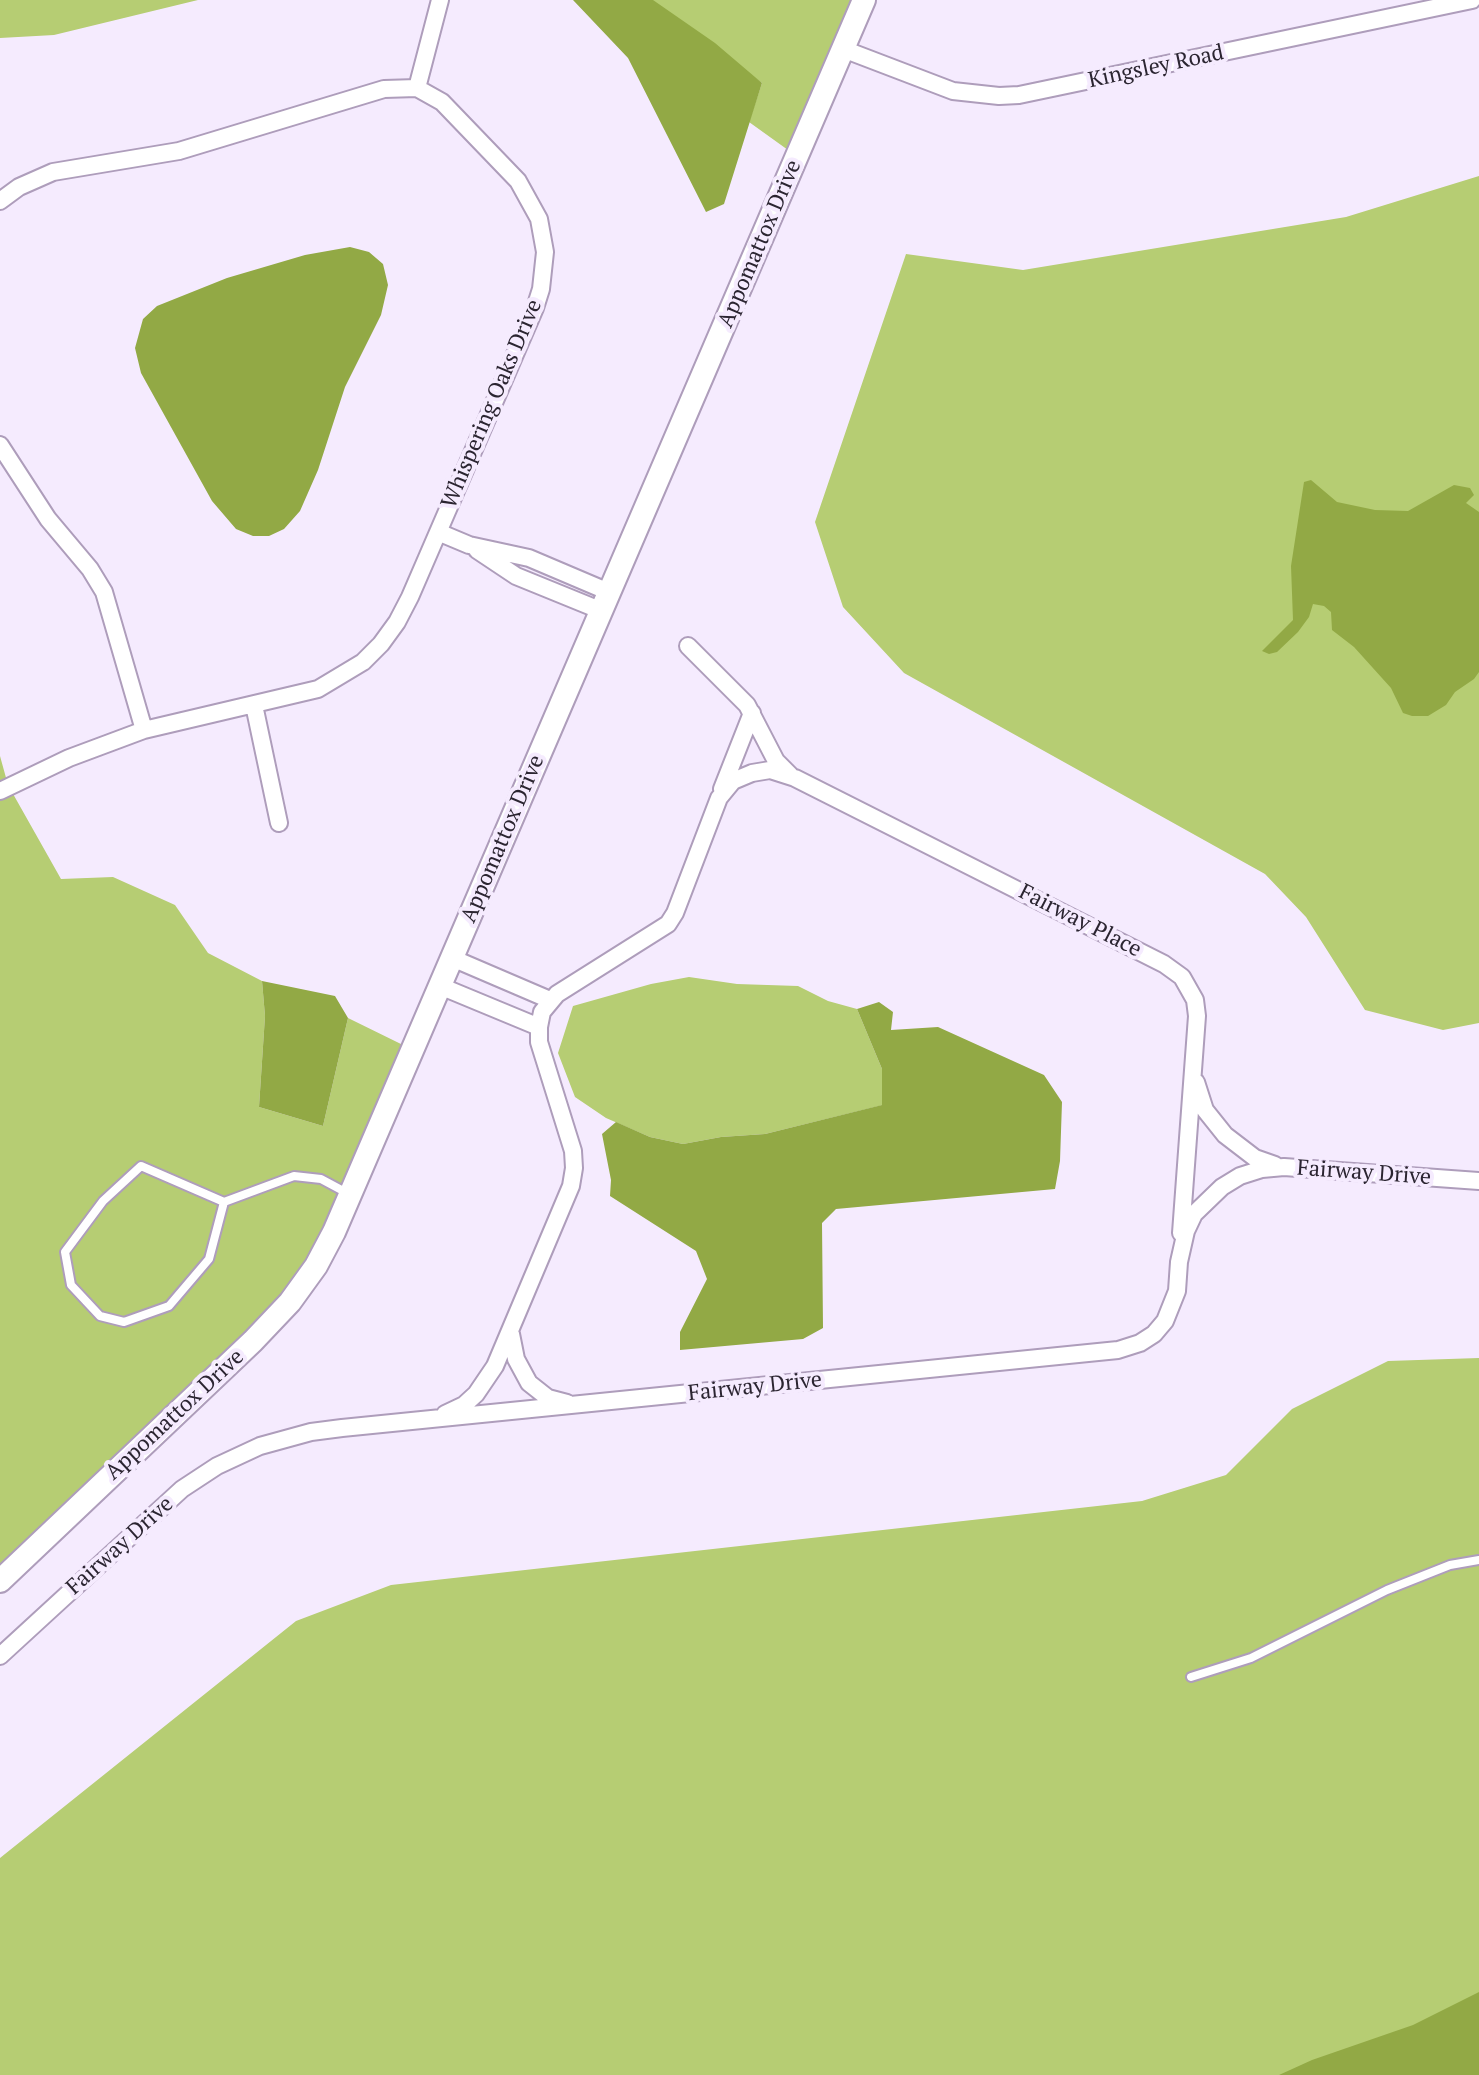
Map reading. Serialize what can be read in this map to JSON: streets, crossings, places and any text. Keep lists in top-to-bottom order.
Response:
{
  "streets": {
    "street": [
      "Kingsley Road",
      "Appomattox Drive",
      "Whispering Oaks Drive",
      "Fairway Place",
      "Fairway Drive"
    ]
  },
  "crossings": [
    ["Kingsley Road", "Appomattox Drive"],
    ["Appomattox Drive", "Whispering Oaks Drive"],
    ["Fairway Place", "Fairway Drive"]
  ]
}
